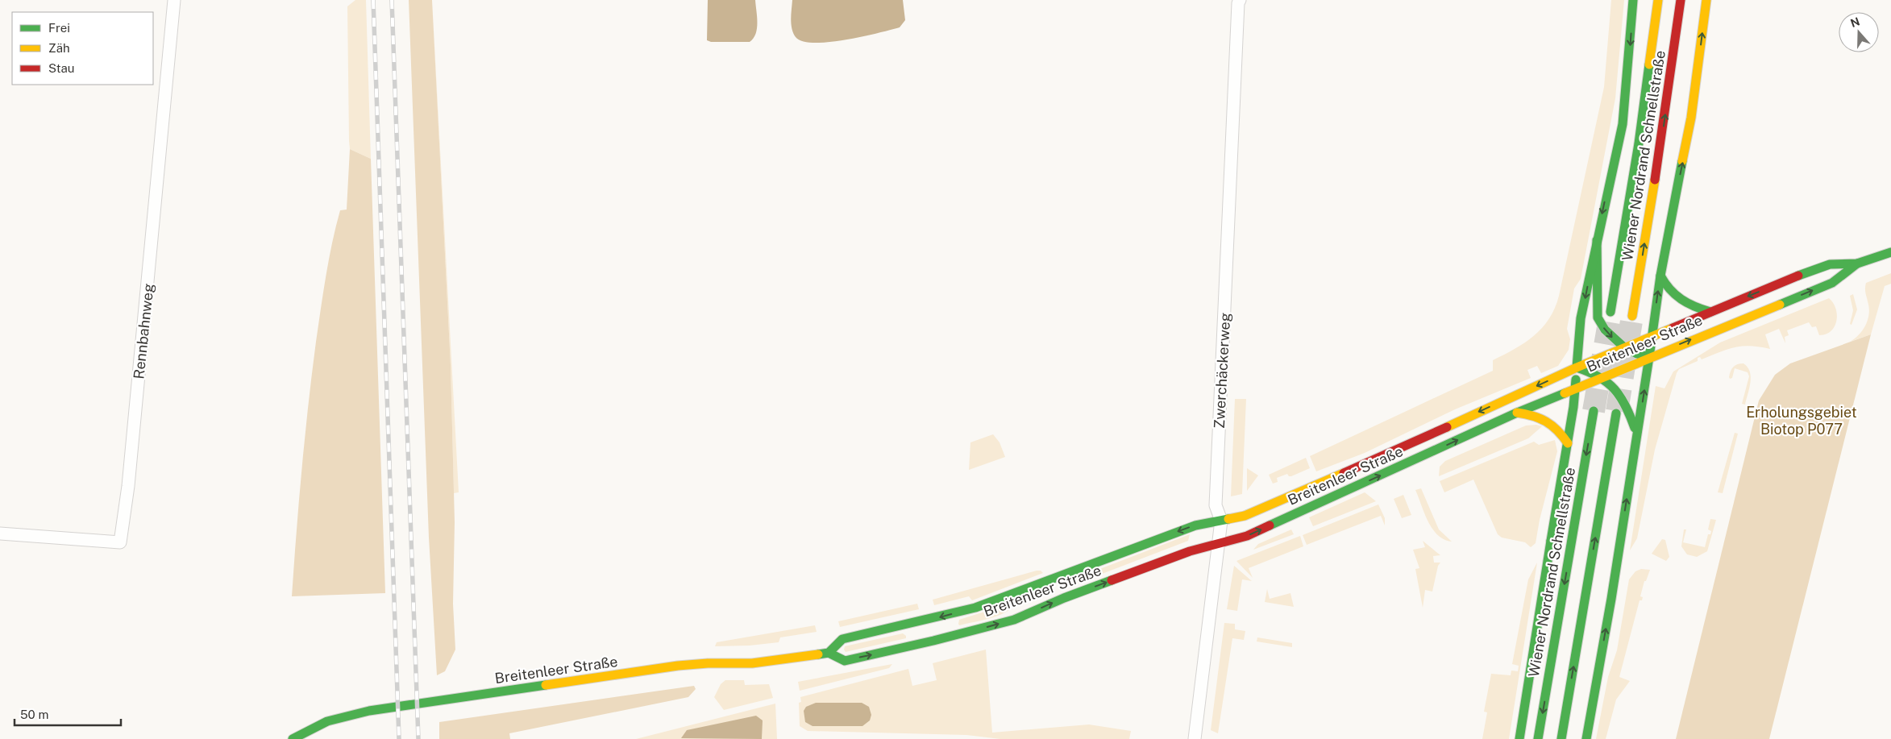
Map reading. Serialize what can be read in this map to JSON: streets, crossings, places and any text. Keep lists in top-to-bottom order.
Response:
{
  "streets": {
    "main road": ["Wiener Nordrand Schnellstraße", "Breitenleer Straße"],
    "street": ["Rennbahnweg", "Zwerchäckerweg"]
  },
  "crossings": [
    ["Breitenleer Straße", "Zwerchäckerweg"]
  ],
  "parks": ["Erholungsgebiet Biotop P077"],
  "legend": ["Frei", "Zäh", "Stau"],
  "scale_bar": "50 m",
  "north": "top"
}
